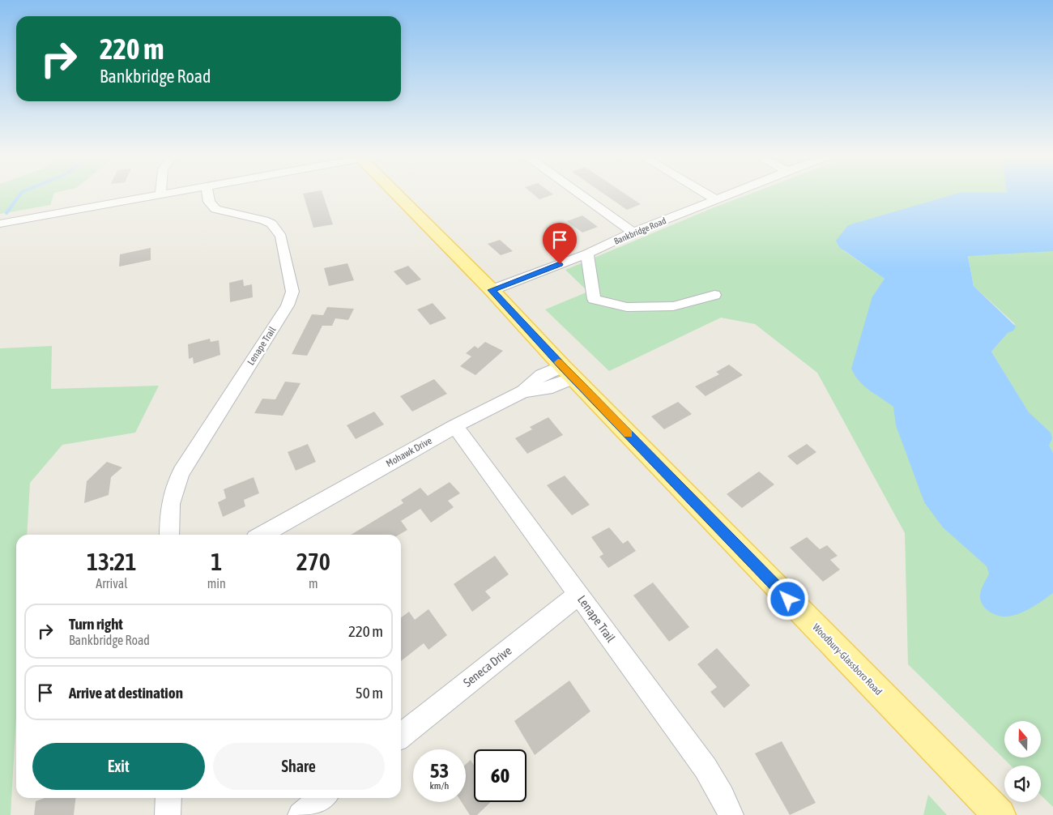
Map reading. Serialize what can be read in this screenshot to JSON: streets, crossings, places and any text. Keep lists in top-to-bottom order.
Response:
{
  "streets": {
    "main road": ["Woodbury-Glassboro Road"],
    "street": [
      "Bankbridge Road",
      "Lenape Trail",
      "Mohawk Drive",
      "Seneca Drive"
    ]
  },
  "crossings": [
    ["Bankbridge Road", "Woodbury-Glassboro Road"],
    ["Lenape Trail", "Mohawk Drive"],
    ["Lenape Trail", "Seneca Drive"],
    ["Mohawk Drive", "Woodbury-Glassboro Road"]
  ],
  "north": "top",
  "page": {
    "turn": ["220 m", "Bankbridge Road"],
    "eta": [
      "13:21",
      "Arrival",
      "1",
      "min",
      "270",
      "m"
    ],
    "list": [
      {
        "name": "Turn right",
        "note": "Bankbridge Road",
        "value": "220 m"
      },
      {
        "name": "Arrive at destination",
        "value": "50 m"
      }
    ],
    "buttons": ["Exit", "Share"],
    "speed": "53 km/h",
    "limit": "60"
  }
}
